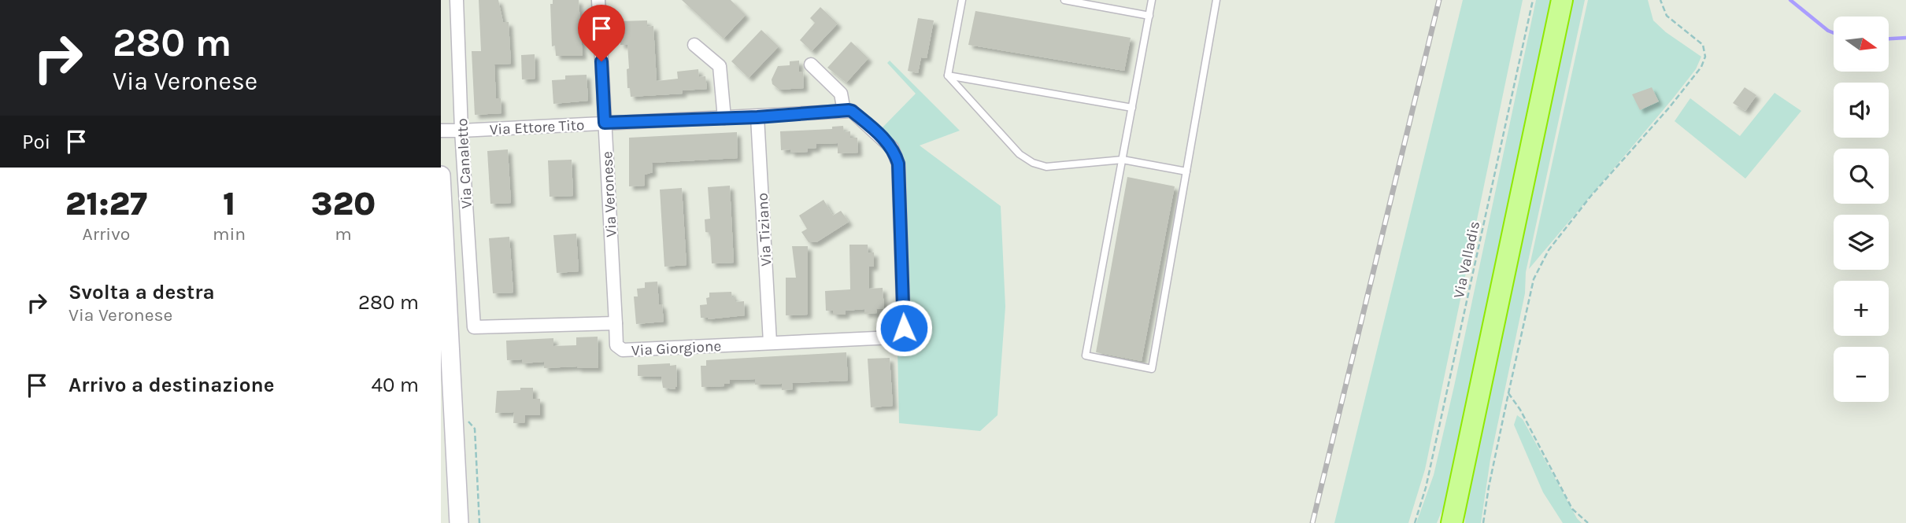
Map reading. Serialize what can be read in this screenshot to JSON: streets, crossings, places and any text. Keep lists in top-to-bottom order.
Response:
{
  "streets": {
    "street": [
      "Via Ettore Tito",
      "Via Canaletto",
      "Via Veronese",
      "Via Tiziano",
      "Via Giorgione"
    ],
    "path": ["Via Valladis"]
  },
  "crossings": [
    ["Via Ettore Tito", "Via Canaletto"],
    ["Via Ettore Tito", "Via Veronese"],
    ["Via Ettore Tito", "Via Tiziano"],
    ["Via Ettore Tito", "Via Giorgione"],
    ["Via Canaletto", "Via Veronese"],
    ["Via Canaletto", "Via Giorgione"],
    ["Via Veronese", "Via Giorgione"],
    ["Via Tiziano", "Via Giorgione"]
  ],
  "north": "right",
  "page": {
    "turn": ["280 m", "Via Veronese"],
    "map_buttons": ["+", "−"],
    "then": "Poi",
    "eta": [
      "21:27",
      "Arrivo",
      "1",
      "min",
      "320",
      "m"
    ],
    "list": [
      {
        "name": "Svolta a destra",
        "note": "Via Veronese",
        "value": "280 m"
      },
      {
        "name": "Arrivo a destinazione",
        "value": "40 m"
      }
    ]
  }
}
